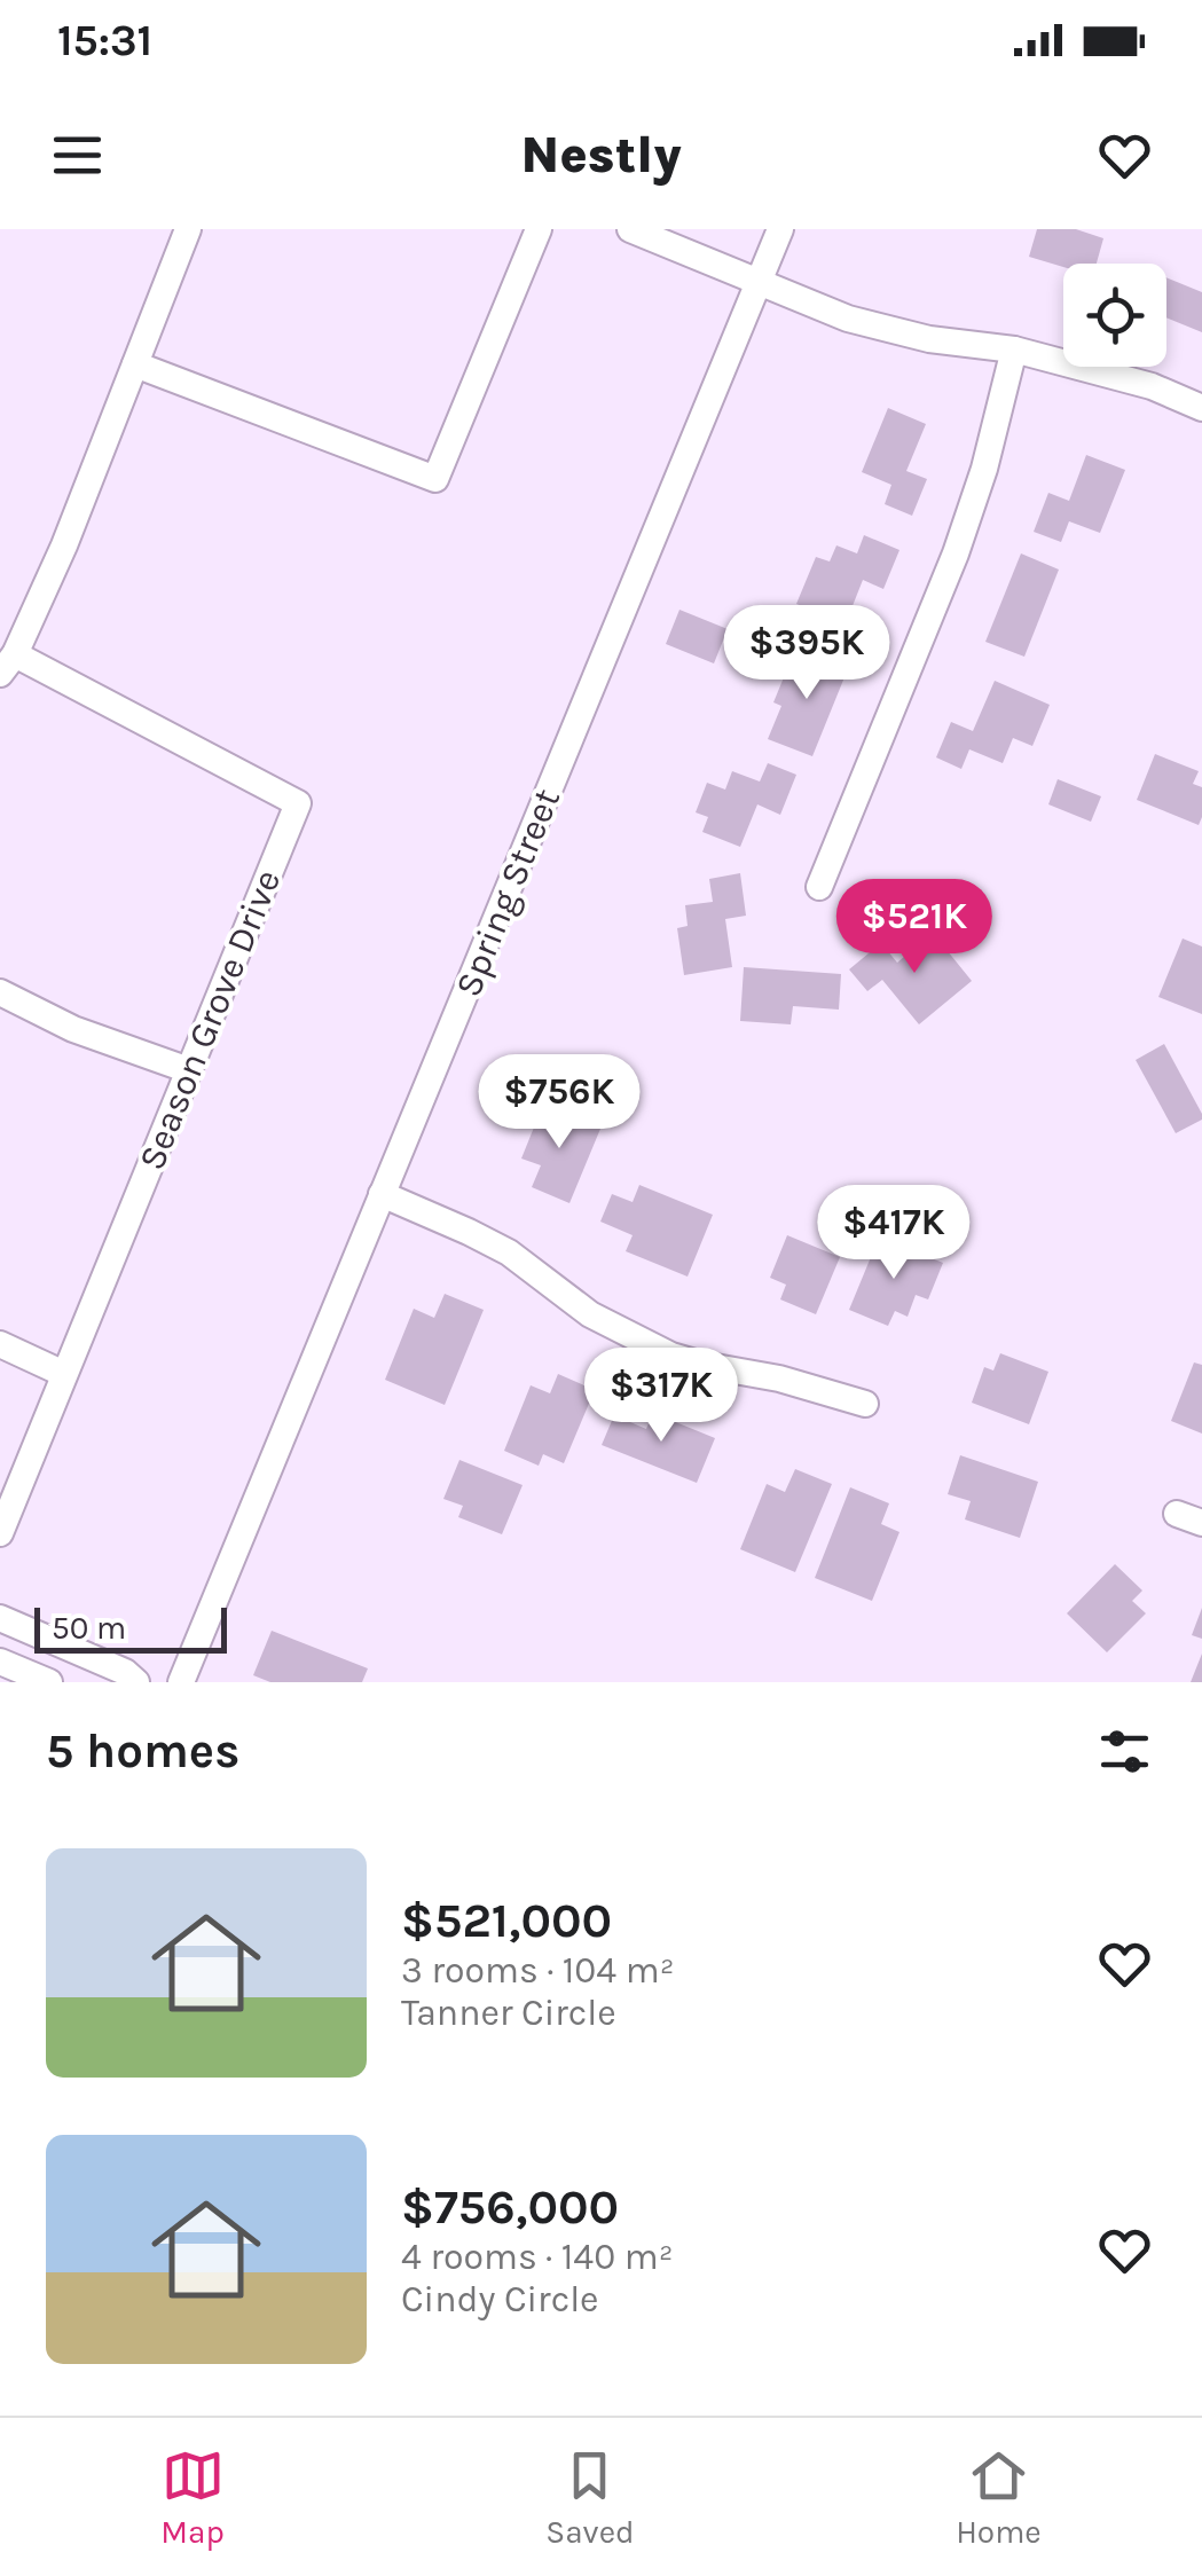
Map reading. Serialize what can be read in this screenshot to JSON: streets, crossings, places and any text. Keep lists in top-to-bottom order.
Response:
{
  "streets": {
    "street": ["Spring Street", "Season Grove Drive"]
  },
  "scale_bar": "50 m",
  "page": {
    "status": "15:31",
    "header": "Nestly",
    "price": [
      "$395K",
      "$521K",
      "$756K",
      "$417K",
      "$317K"
    ],
    "scale": "50 m",
    "heading": "5 homes",
    "list": [
      {
        "name": "$521,000",
        "note": "3 rooms · 104 m² · Tanner Circle"
      },
      {
        "name": "$756,000",
        "note": "4 rooms · 140 m² · Cindy Circle"
      }
    ],
    "tabs": ["Map", "Saved", "Home"]
  }
}
